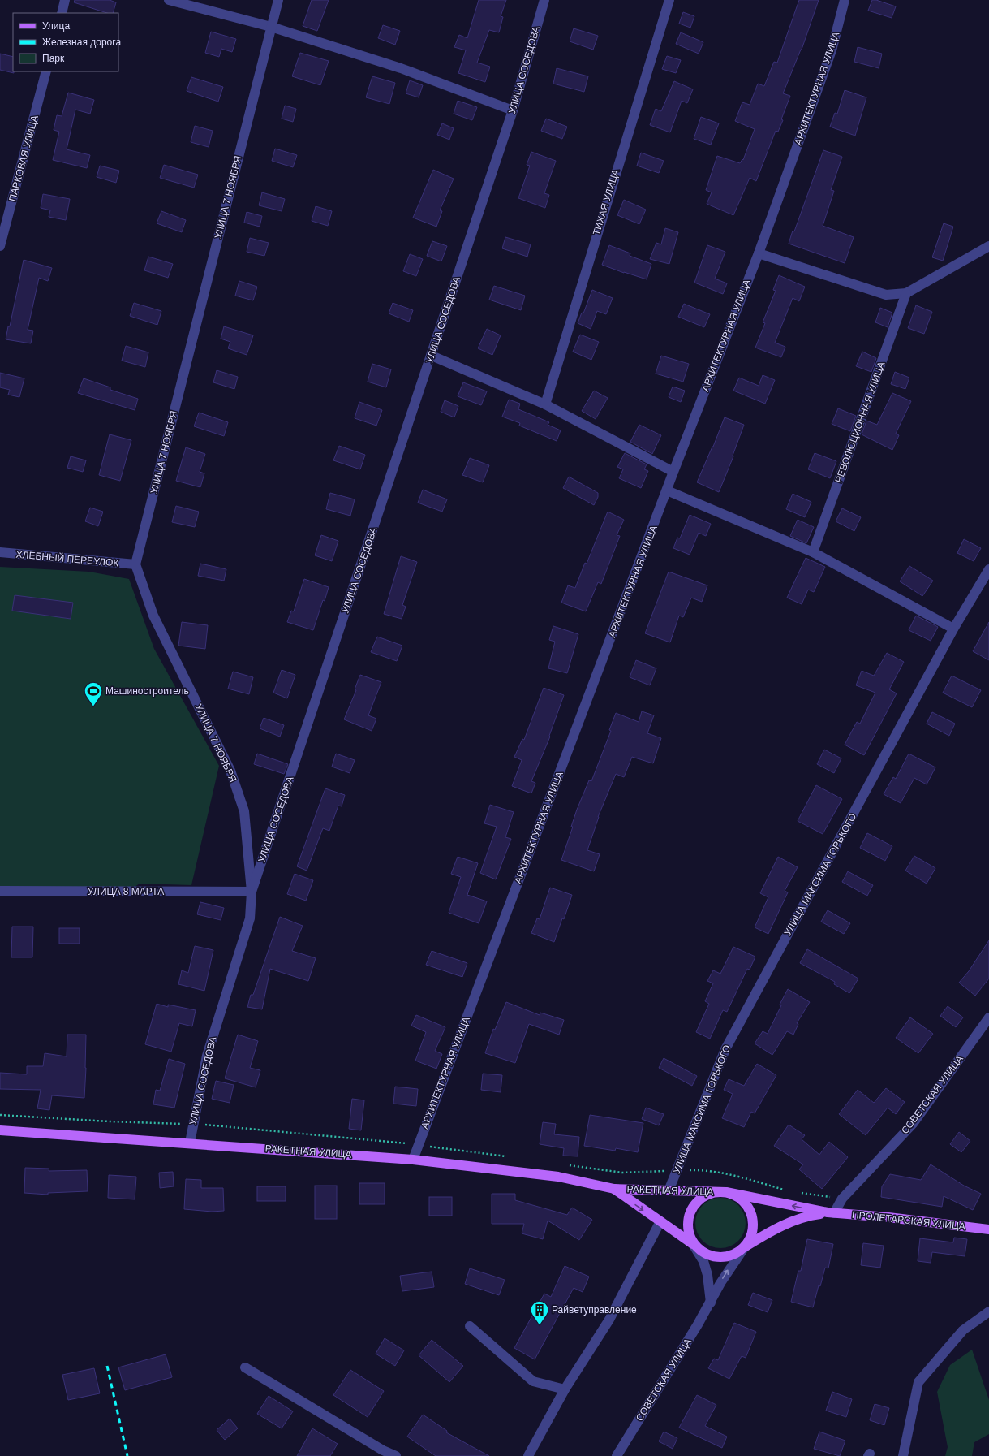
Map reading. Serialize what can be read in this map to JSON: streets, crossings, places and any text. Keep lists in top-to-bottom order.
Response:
{
  "streets": {
    "main road": ["РАКЕТНАЯ УЛИЦА", "ПРОЛЕТАРСКАЯ УЛИЦА"],
    "street": [
      "УЛИЦА СОСЕДОВА",
      "АРХИТЕКТУРНАЯ УЛИЦА",
      "ПАРКОВАЯ УЛИЦА",
      "УЛИЦА 7 НОЯБРЯ",
      "ТИХАЯ УЛИЦА",
      "РЕВОЛЮЦИОННАЯ УЛИЦА",
      "ХЛЕБНЫЙ ПЕРЕУЛОК",
      "УЛИЦА МАКСИМА ГОРЬКОГО",
      "УЛИЦА 8 МАРТА",
      "СОВЕТСКАЯ УЛИЦА"
    ]
  },
  "crossings": [
    ["УЛИЦА СОСЕДОВА", "УЛИЦА 7 НОЯБРЯ"],
    ["УЛИЦА СОСЕДОВА", "УЛИЦА 8 МАРТА"],
    ["УЛИЦА СОСЕДОВА", "РАКЕТНАЯ УЛИЦА"],
    ["АРХИТЕКТУРНАЯ УЛИЦА", "РАКЕТНАЯ УЛИЦА"],
    ["УЛИЦА 7 НОЯБРЯ", "ХЛЕБНЫЙ ПЕРЕУЛОК"],
    ["УЛИЦА 7 НОЯБРЯ", "УЛИЦА 8 МАРТА"],
    ["УЛИЦА МАКСИМА ГОРЬКОГО", "РАКЕТНАЯ УЛИЦА"],
    ["СОВЕТСКАЯ УЛИЦА", "РАКЕТНАЯ УЛИЦА"],
    ["СОВЕТСКАЯ УЛИЦА", "ПРОЛЕТАРСКАЯ УЛИЦА"],
    ["РАКЕТНАЯ УЛИЦА", "ПРОЛЕТАРСКАЯ УЛИЦА"]
  ],
  "places": {
    "sports": ["Машиностроитель"],
    "building": ["Райветуправление"]
  },
  "legend": ["Улица", "Железная дорога", "Парк"]
}
